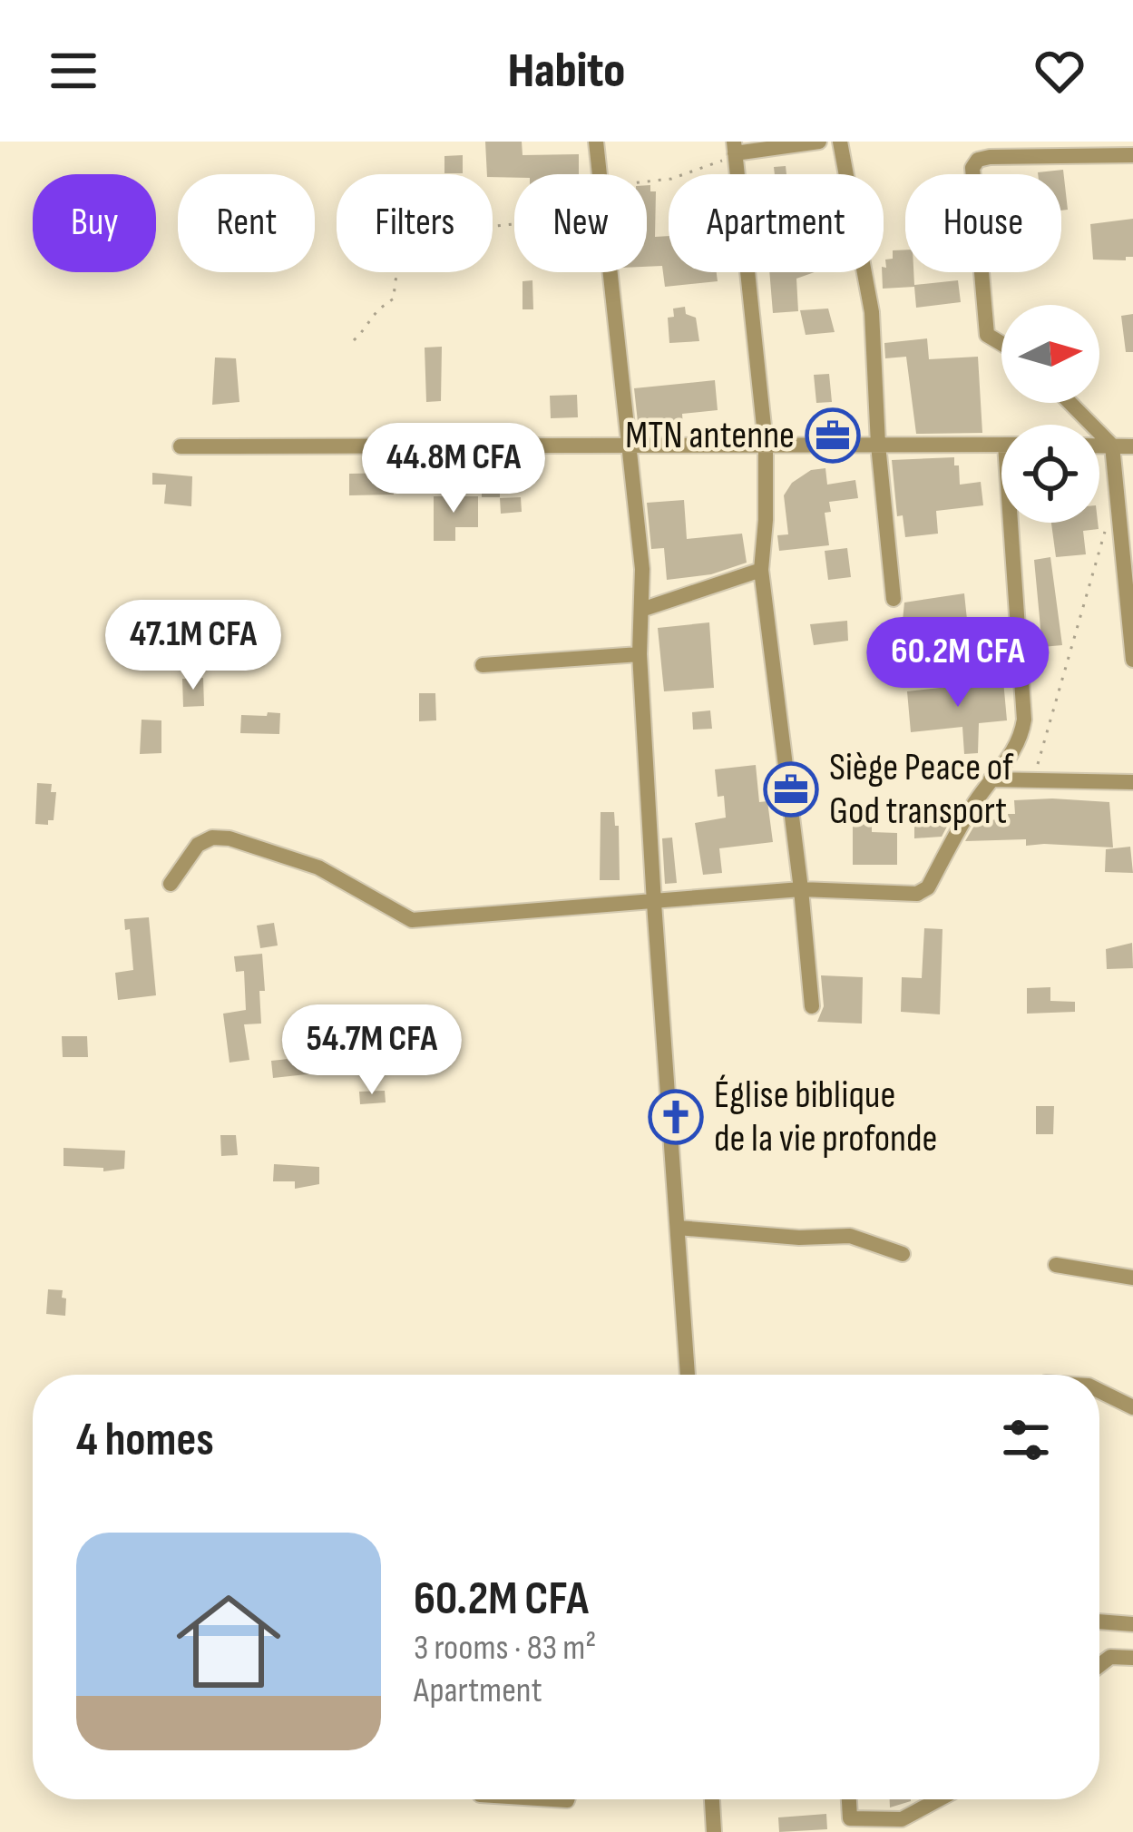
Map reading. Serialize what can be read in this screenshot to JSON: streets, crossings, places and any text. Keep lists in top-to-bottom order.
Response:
{
  "places": {
    "office": ["MTN antenne", "Siège Peace of God transport"],
    "church": ["Église biblique de la vie profonde"]
  },
  "north": "right",
  "page": {
    "header": "Habito",
    "chip": [
      "Buy",
      "Rent",
      "Filters",
      "New",
      "Apartment",
      "House"
    ],
    "price": [
      "44.8M CFA",
      "47.1M CFA",
      "60.2M CFA",
      "54.7M CFA"
    ],
    "heading": "4 homes",
    "list": [
      {
        "name": "60.2M CFA",
        "note": "3 rooms · 83 m² · Apartment"
      }
    ]
  }
}
